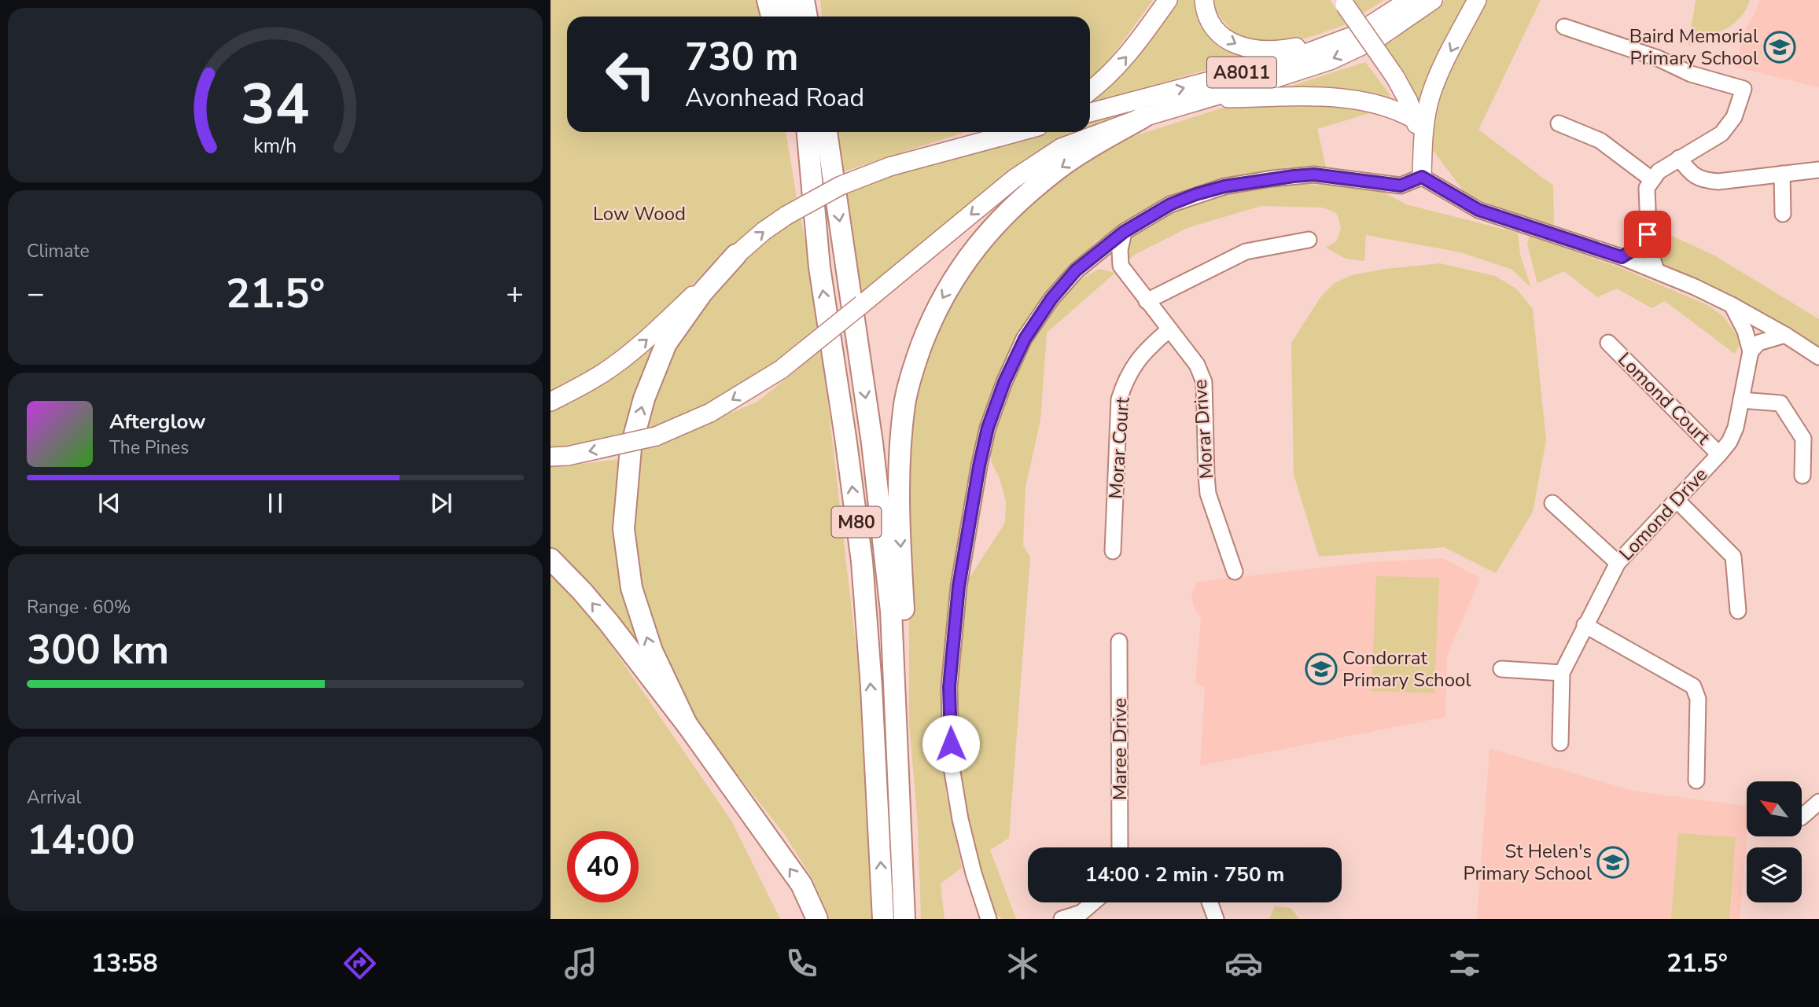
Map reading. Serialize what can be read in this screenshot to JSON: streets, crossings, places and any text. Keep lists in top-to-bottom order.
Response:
{
  "streets": {
    "highway": ["M80"],
    "main road": ["A8011"],
    "street": [
      "Lomond Court",
      "Morar Drive",
      "Morar Court",
      "Lomond Drive",
      "Maree Drive"
    ]
  },
  "crossings": [
    ["A8011", "M80"],
    ["Lomond Court", "Lomond Drive"],
    ["Morar Drive", "Morar Court"]
  ],
  "parks": ["Low Wood"],
  "places": {
    "school or university": ["Baird Memorial Primary School", "Condorrat Primary School", "St Helen's Primary School"]
  },
  "north": "top left",
  "page": {
    "turn": ["730 m", "Avonhead Road"],
    "tile": [
      "Climate",
      ["Range · 60%", "300 km"],
      ["Arrival", "14:00"]
    ],
    "heat": ["−", "21.5°", "+"],
    "song": ["Afterglow", "The Pines"],
    "limit": "40",
    "trip": "14:00 · 2 min · 750 m",
    "tabs": ["13:58", "21.5°"],
    "gauge": ["34", "km/h"]
  }
}
